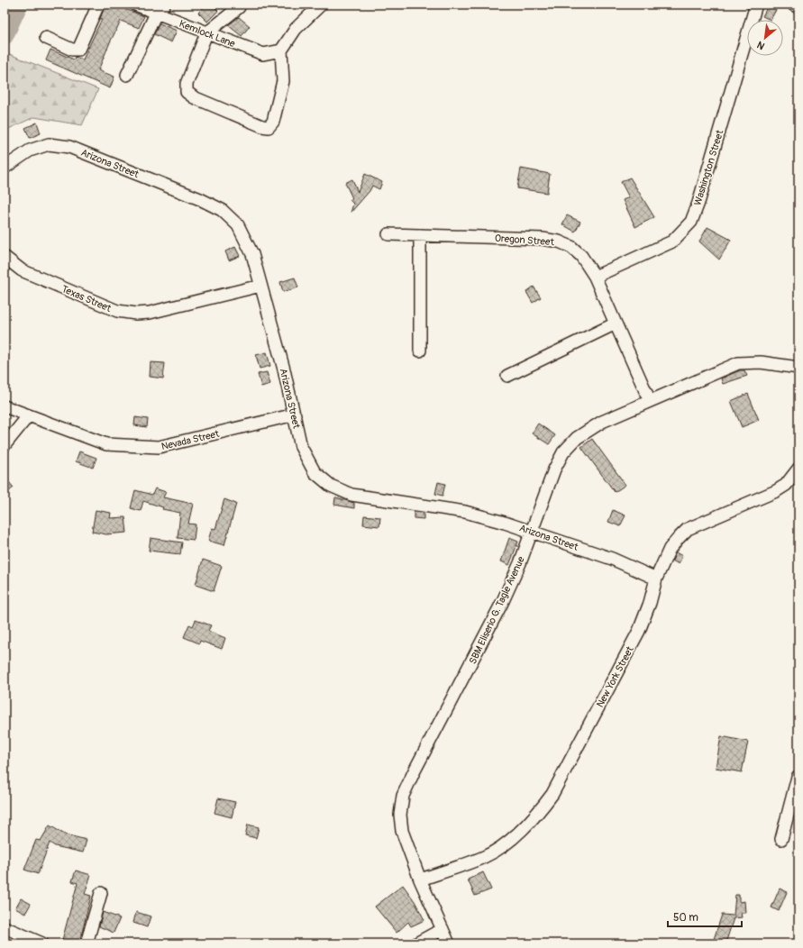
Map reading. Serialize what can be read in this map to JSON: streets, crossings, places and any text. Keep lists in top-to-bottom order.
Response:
{
  "streets": {
    "street": [
      "Kemlock Lane",
      "Arizona Street",
      "Washington Street",
      "Oregon Street",
      "Texas Street",
      "Nevada Street",
      "SBM Eliserio G. Tagle Avenue",
      "New York Street"
    ]
  },
  "crossings": [
    ["Arizona Street", "Texas Street"],
    ["Arizona Street", "Nevada Street"],
    ["Arizona Street", "SBM Eliserio G. Tagle Avenue"],
    ["Arizona Street", "New York Street"],
    ["Washington Street", "Oregon Street"],
    ["Oregon Street", "SBM Eliserio G. Tagle Avenue"],
    ["SBM Eliserio G. Tagle Avenue", "New York Street"]
  ],
  "scale_bar": "50 m",
  "north": "bottom left"
}
